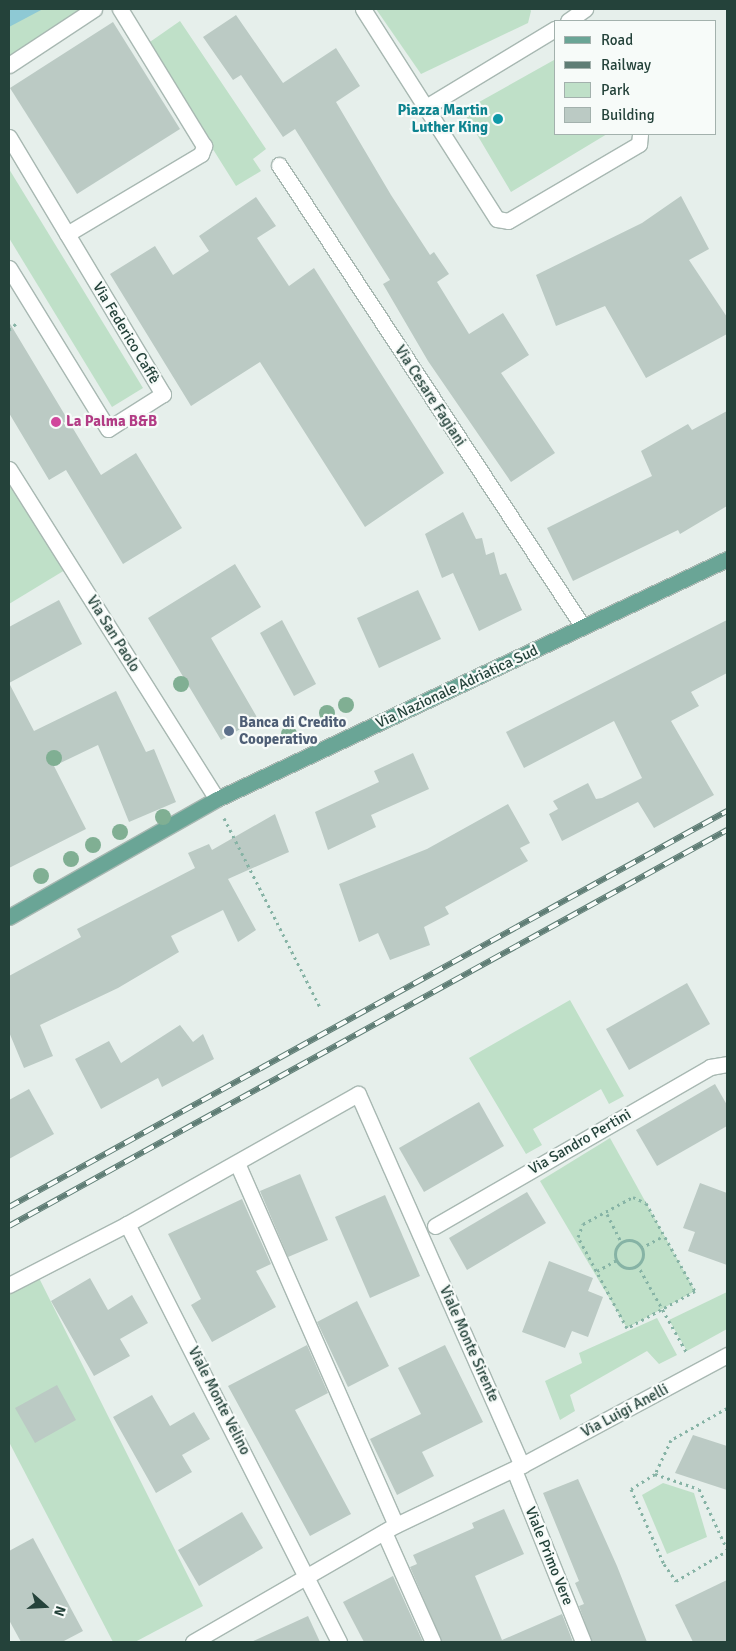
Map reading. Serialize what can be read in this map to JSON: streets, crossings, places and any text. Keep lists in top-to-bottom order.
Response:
{
  "streets": {
    "main road": ["Via Nazionale Adriatica Sud"],
    "street": [
      "Via Federico Caffè",
      "Via Cesare Fagiani",
      "Via San Paolo",
      "Via Sandro Pertini",
      "Viale Monte Sirente",
      "Viale Monte Velino",
      "Via Luigi Anelli",
      "Viale Primo Vere"
    ]
  },
  "crossings": [
    ["Via Cesare Fagiani", "Via Nazionale Adriatica Sud"],
    ["Via San Paolo", "Via Nazionale Adriatica Sud"],
    ["Viale Monte Sirente", "Via Luigi Anelli"],
    ["Viale Monte Sirente", "Viale Primo Vere"],
    ["Via Luigi Anelli", "Viale Primo Vere"]
  ],
  "places": ["Piazza Martin Luther King", "La Palma B&B", "Banca di Credito Cooperativo"],
  "legend": [
    "Road",
    "Railway",
    "Park",
    "Building"
  ],
  "north": "right"
}
